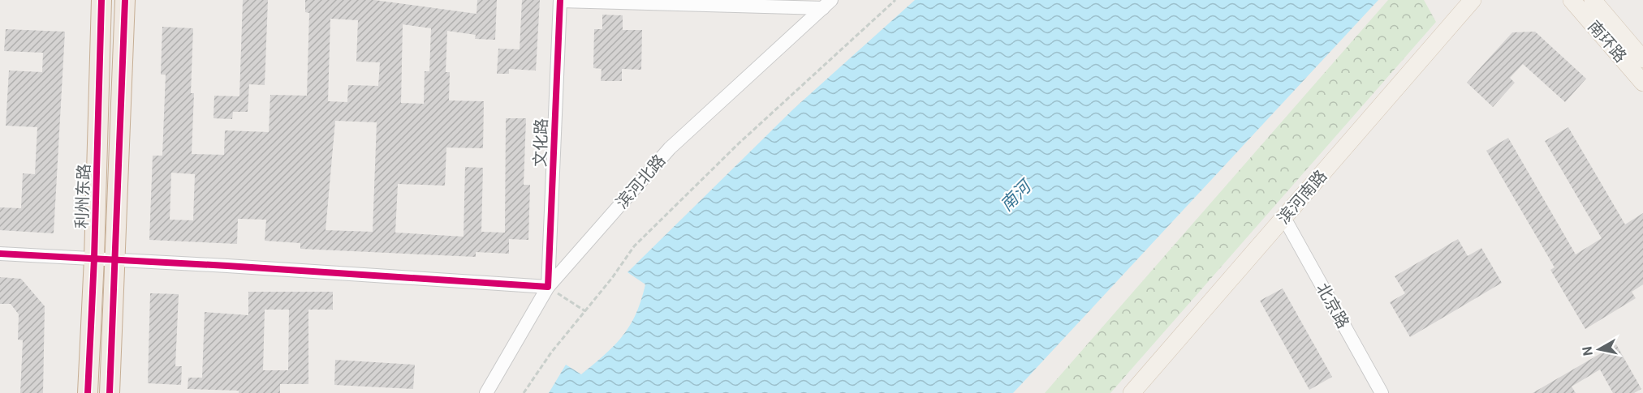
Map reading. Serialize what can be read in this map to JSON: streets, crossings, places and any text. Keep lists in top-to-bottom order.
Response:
{
  "streets": {
    "highway": ["利州东路"],
    "main road": ["南环路", "滨河南路"],
    "street": ["文化路", "滨河北路", "北京路"]
  },
  "crossings": [
    ["文化路", "滨河北路"],
    ["滨河南路", "北京路"]
  ],
  "water": ["南河"],
  "north": "left"
}
